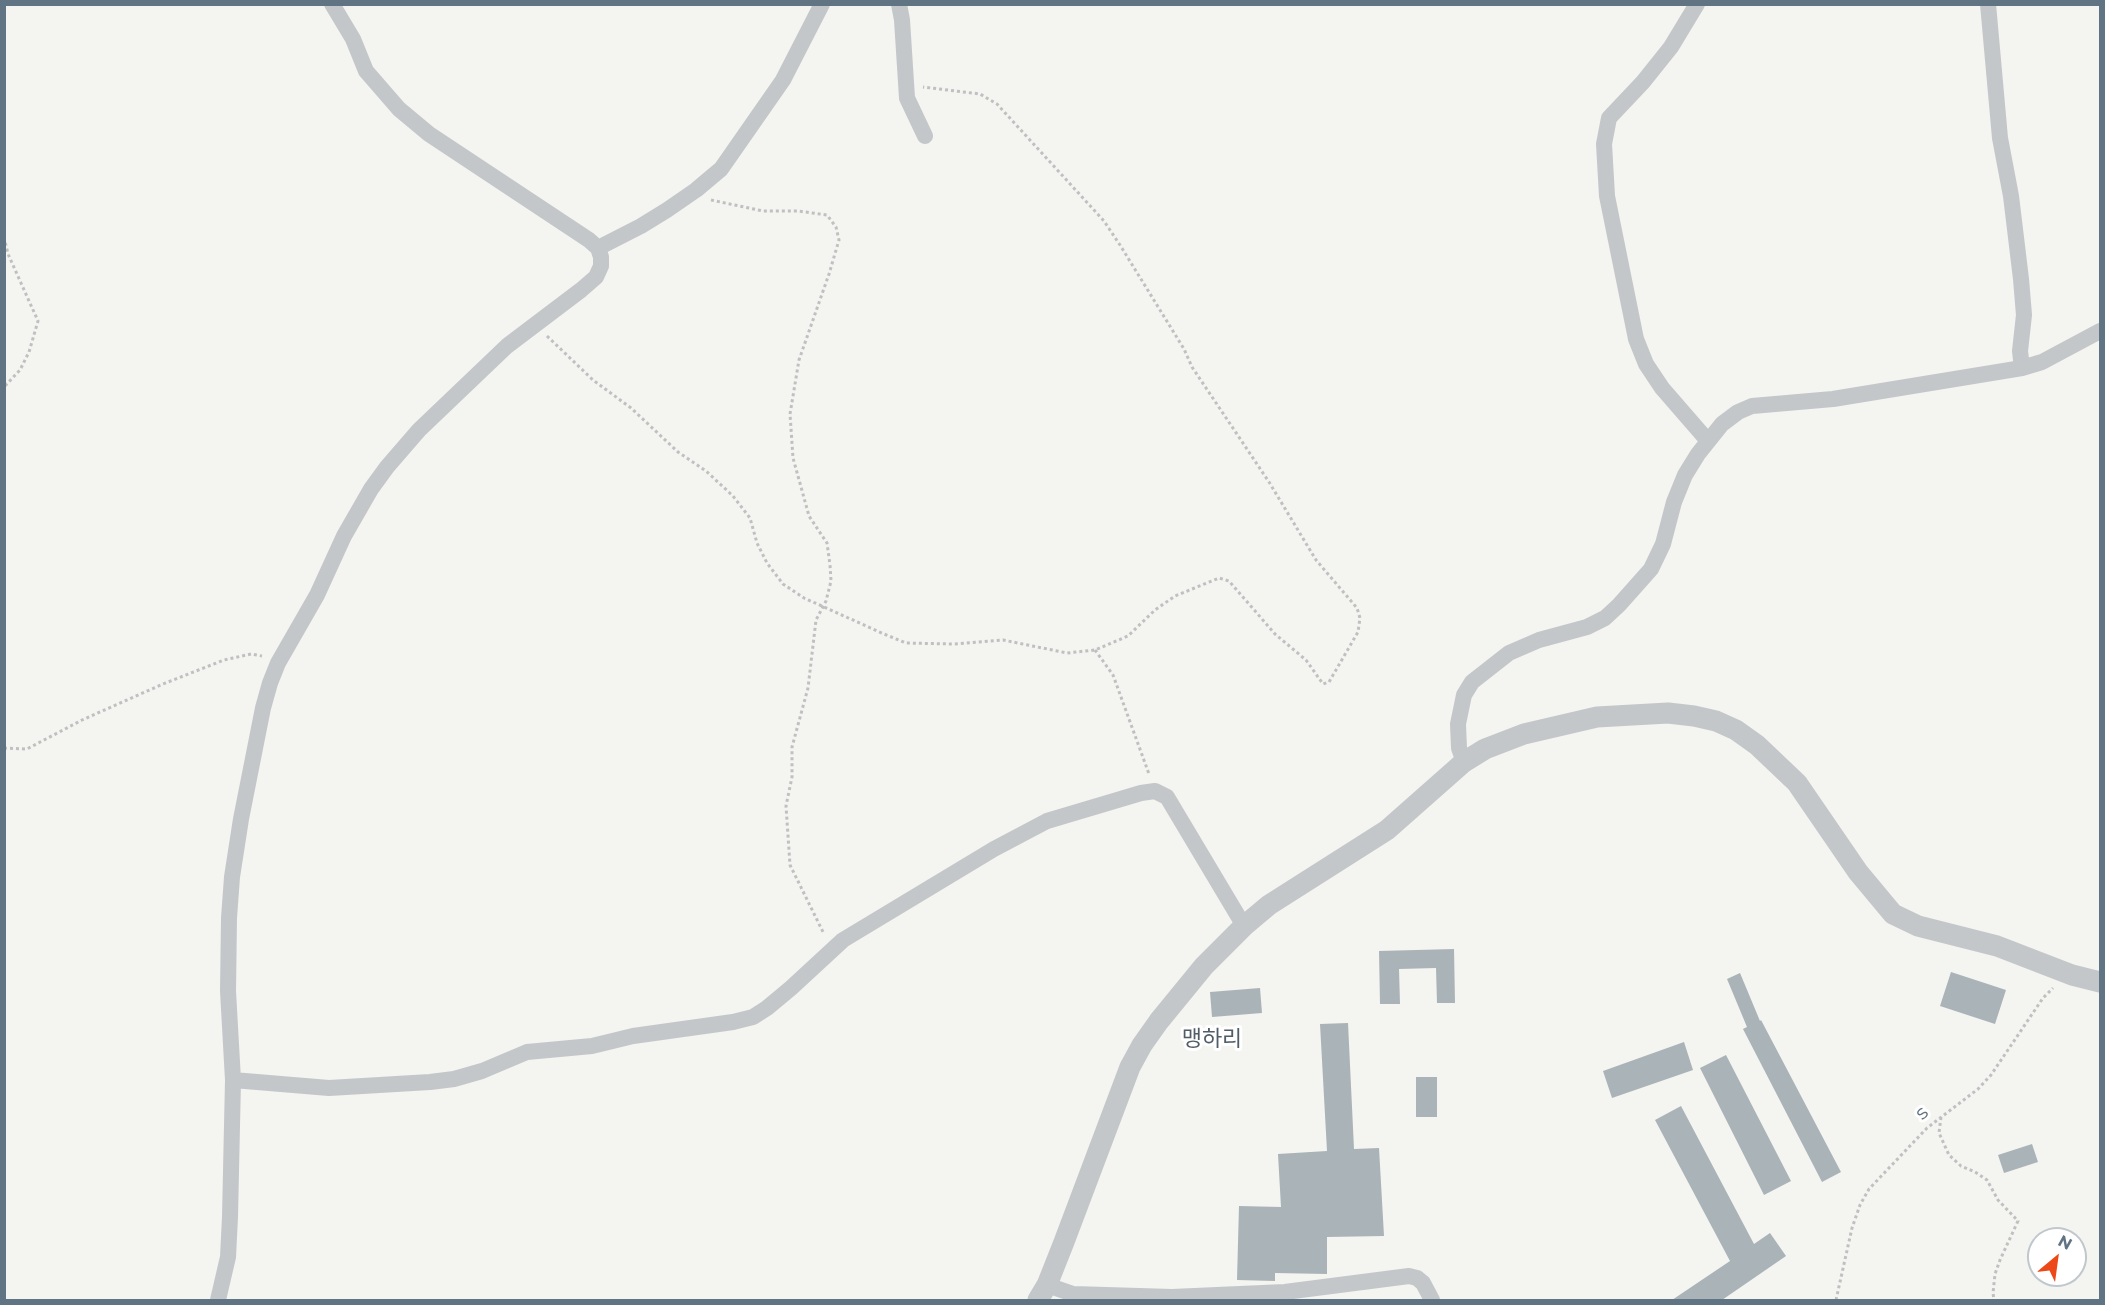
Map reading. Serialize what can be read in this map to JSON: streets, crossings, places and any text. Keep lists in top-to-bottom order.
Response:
{
  "streets": {
    "path": ["s"]
  },
  "districts": ["맹하리"],
  "north": "top right"
}
